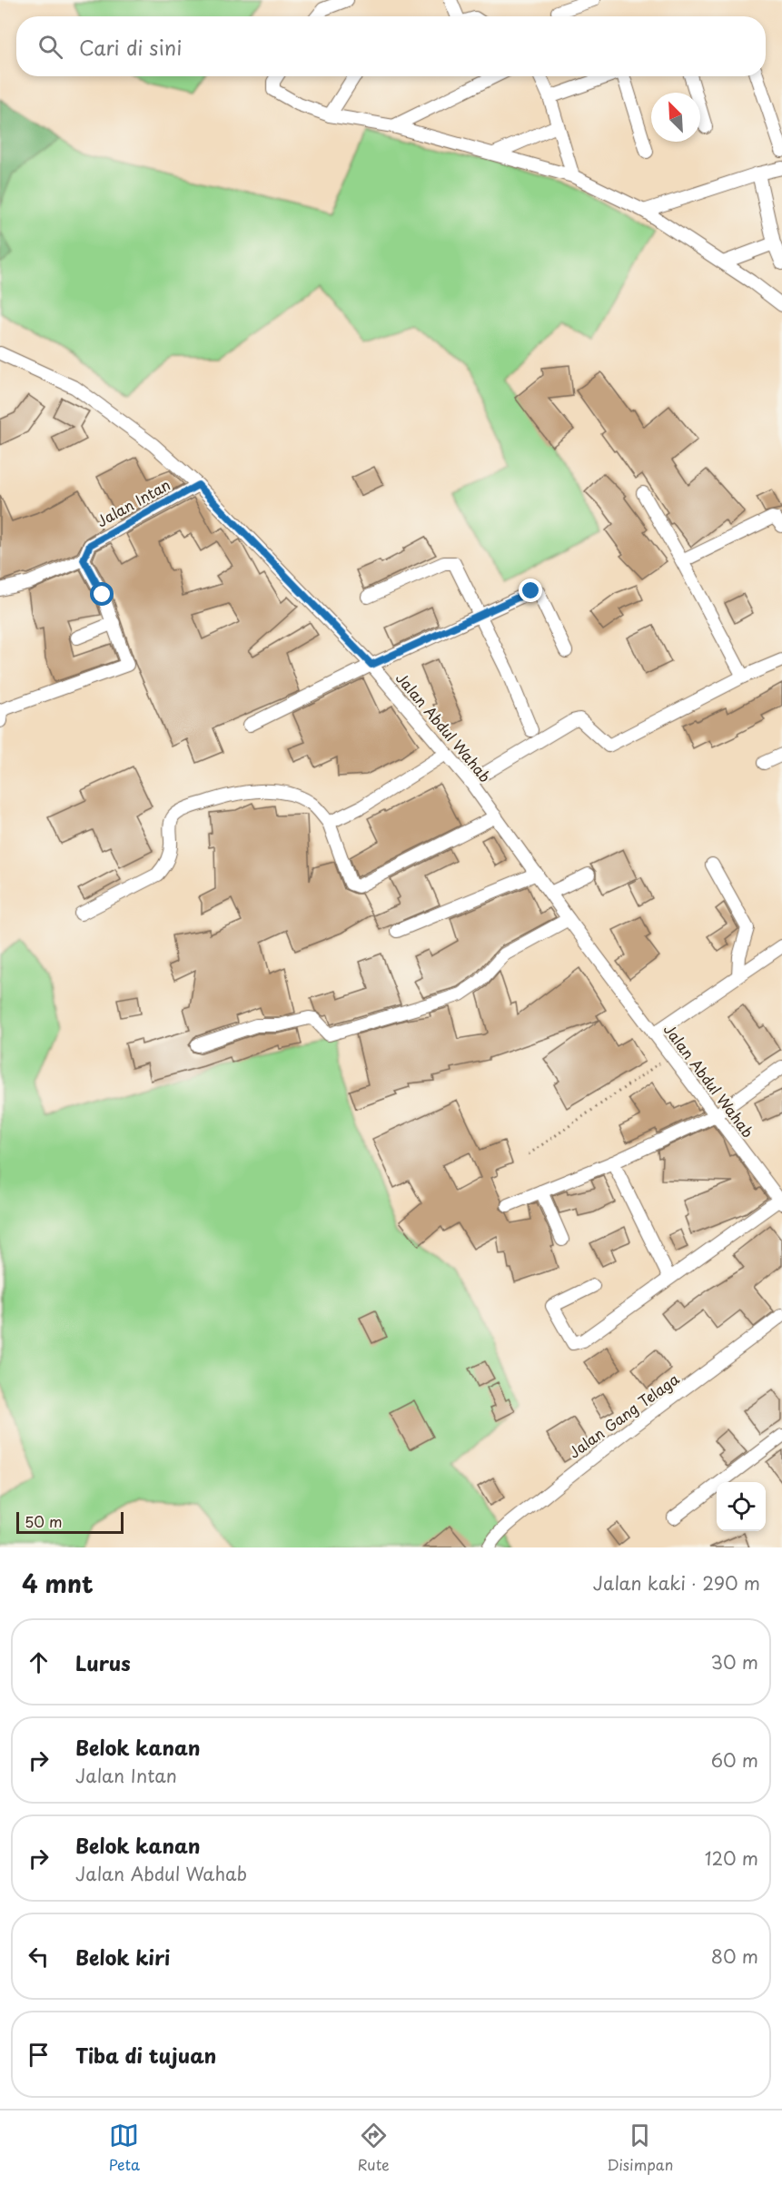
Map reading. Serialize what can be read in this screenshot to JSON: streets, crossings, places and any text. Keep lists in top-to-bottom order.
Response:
{
  "streets": {
    "street": ["Jalan Intan", "Jalan Abdul Wahab", "Jalan Gang Telaga"]
  },
  "crossings": [
    ["Jalan Intan", "Jalan Abdul Wahab"]
  ],
  "scale_bar": "50 m",
  "north": "top left",
  "page": {
    "search": "Cari di sini",
    "scale": "50 m",
    "heading": ["4 mnt", "Jalan kaki · 290 m"],
    "list": [
      ["Lurus", "30 m"],
      ["Belok kanan", "Jalan Intan", "60 m"],
      ["Belok kanan", "Jalan Abdul Wahab", "120 m"],
      ["Belok kiri", "80 m"],
      "Tiba di tujuan"
    ],
    "nav": ["Peta", "Rute", "Disimpan"]
  }
}
